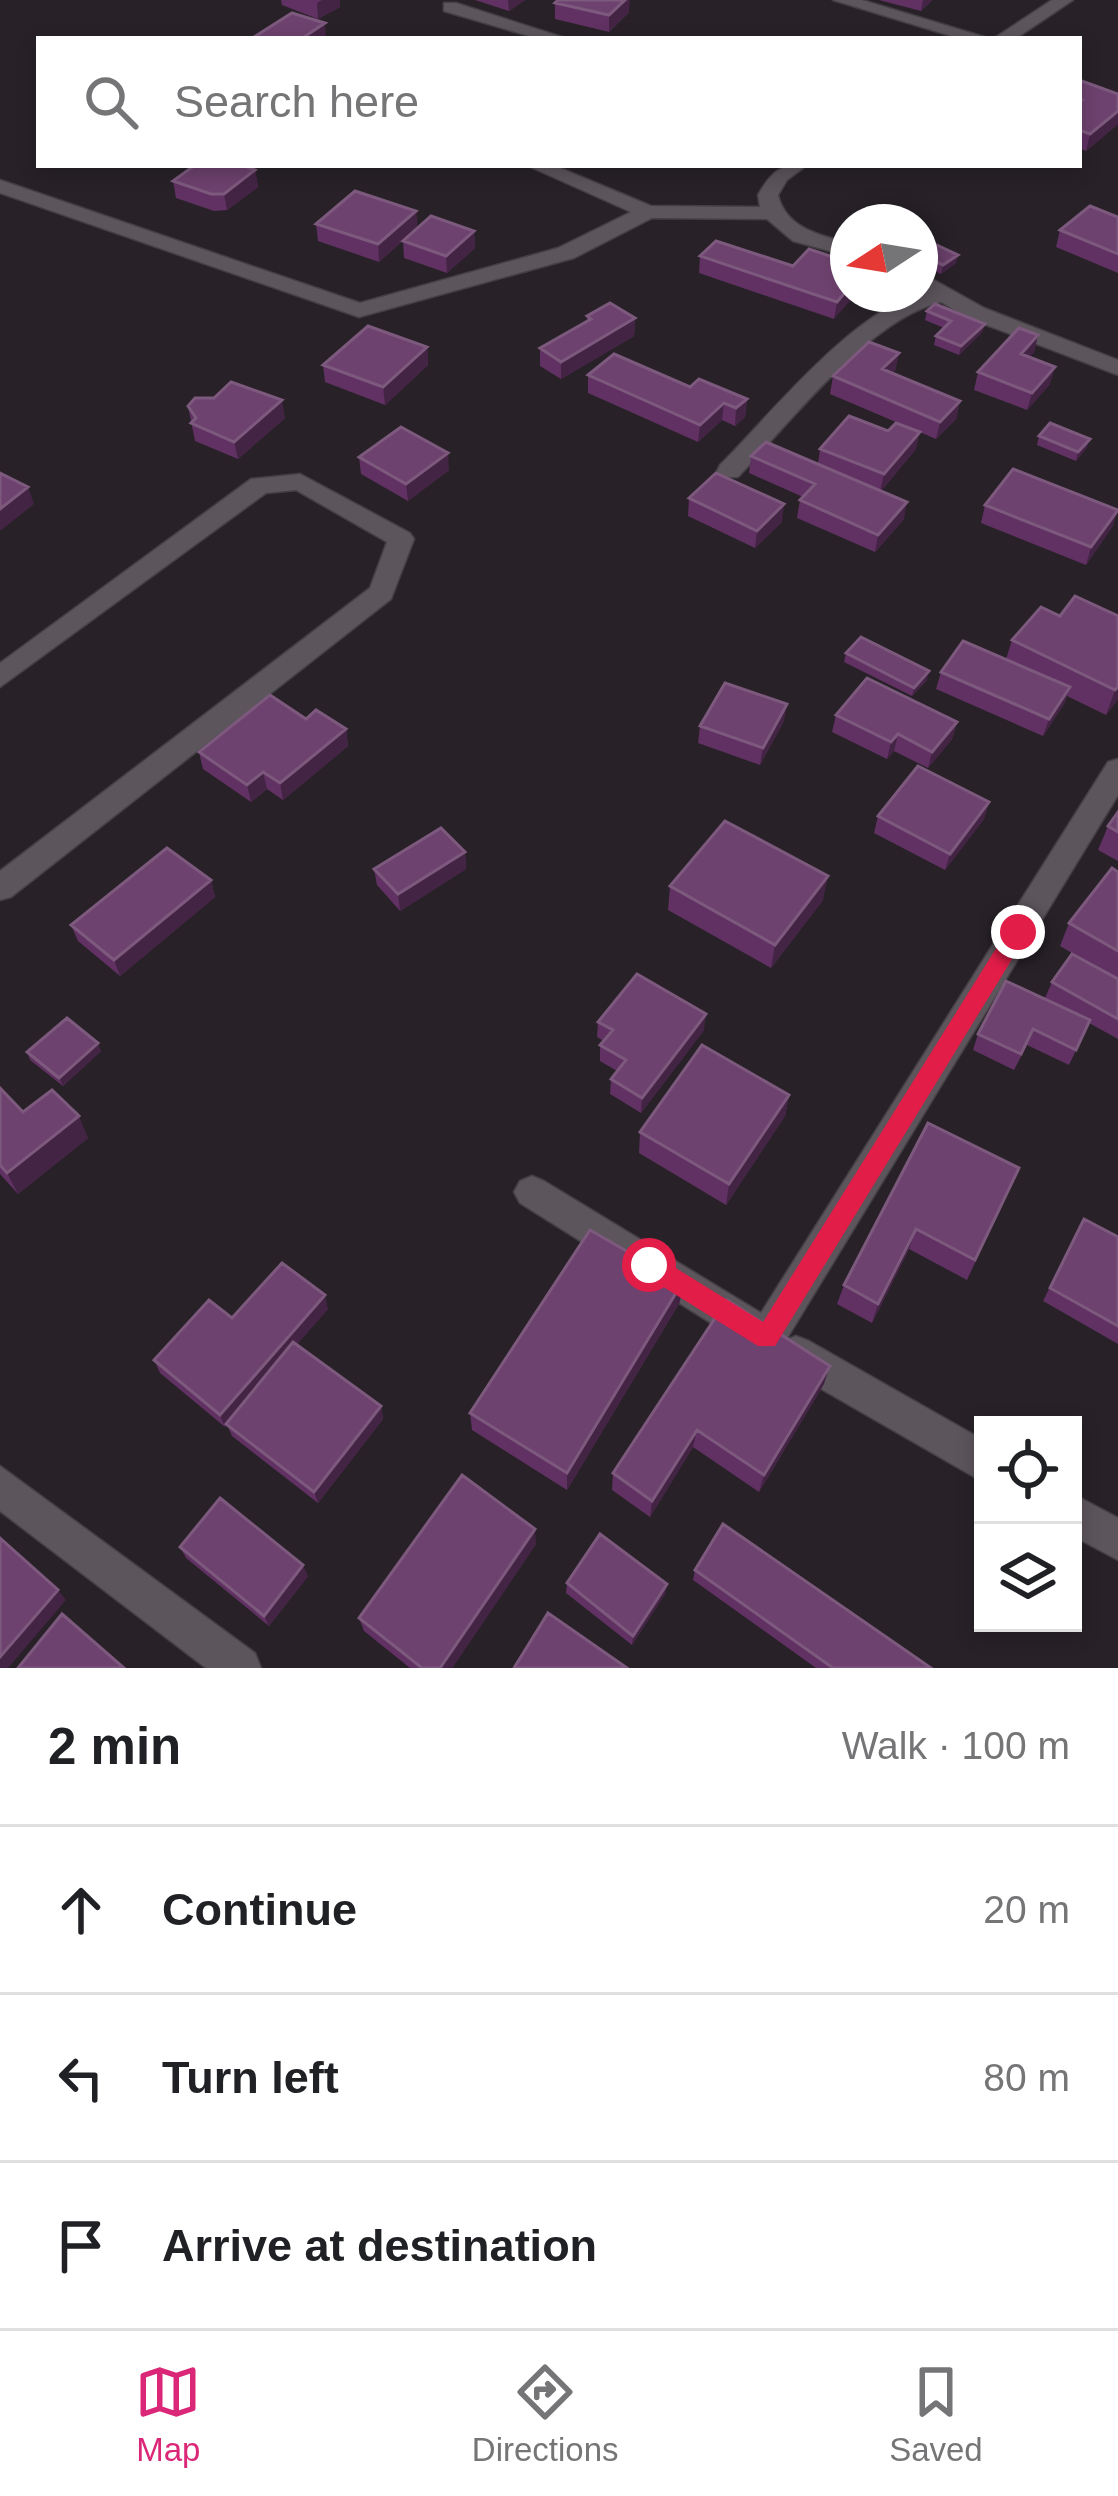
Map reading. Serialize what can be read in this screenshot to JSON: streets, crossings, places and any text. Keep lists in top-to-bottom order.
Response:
{
  "north": "left",
  "page": {
    "search": "Search here",
    "heading": ["2 min", "Walk · 100 m"],
    "list": [
      ["Continue", "20 m"],
      ["Turn left", "80 m"],
      "Arrive at destination"
    ],
    "nav": ["Map", "Directions", "Saved"]
  }
}
